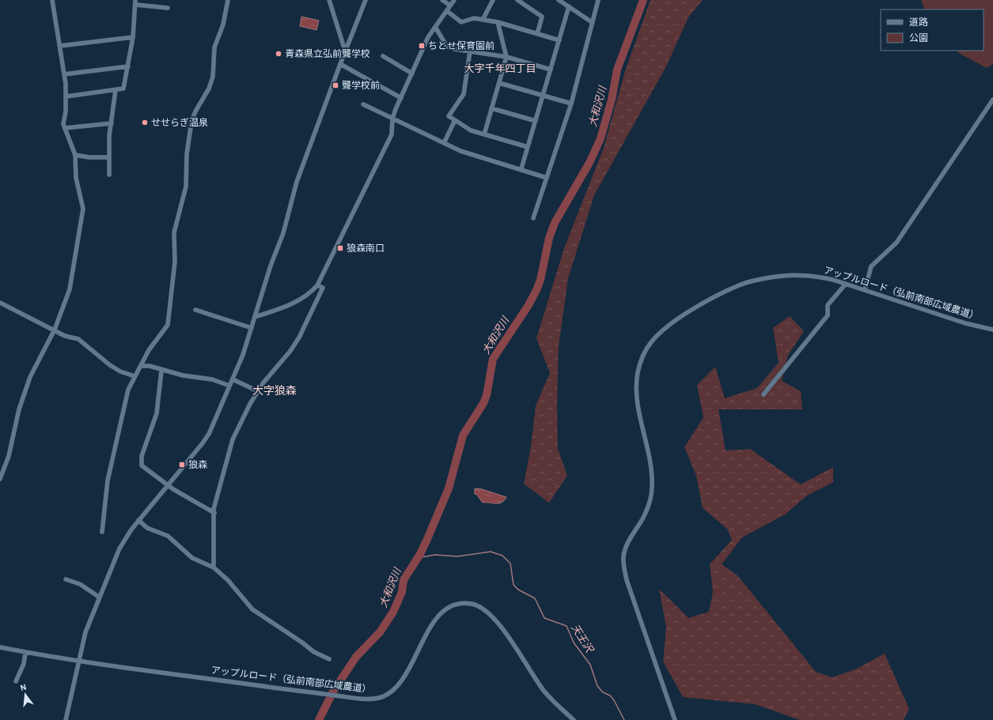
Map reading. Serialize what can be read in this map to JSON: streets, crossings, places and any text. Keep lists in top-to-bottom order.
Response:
{
  "streets": {
    "street": ["アップルロード（弘前南部広域農道）"]
  },
  "districts": ["大字千年四丁目", "大字狼森"],
  "water": ["大和沢川", "天王沢"],
  "places": {
    "transit": [
      "ちとせ保育園前",
      "聾学校前",
      "狼森南口",
      "狼森"
    ],
    "other": ["青森県立弘前聾学校", "せせらぎ温泉"]
  },
  "legend": ["道路", "公園"],
  "north": "top"
}
